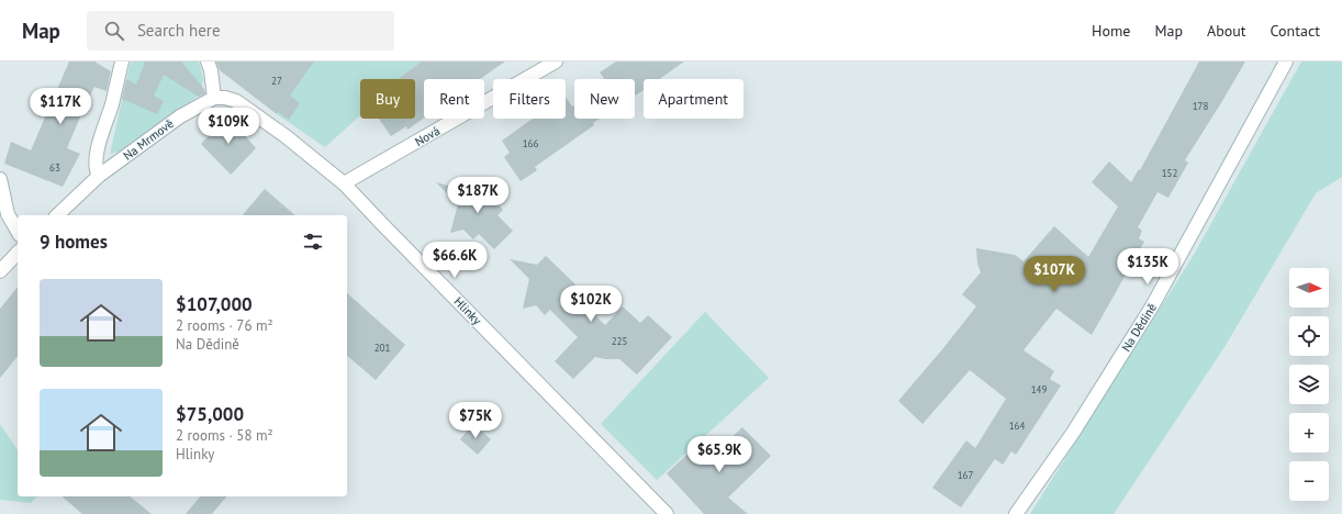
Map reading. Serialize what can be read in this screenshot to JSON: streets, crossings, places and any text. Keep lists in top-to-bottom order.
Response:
{
  "streets": {
    "street": [
      "Nová",
      "Na Mrmově",
      "Hlinky",
      "Na Dědině"
    ]
  },
  "crossings": [
    ["Nová", "Hlinky"],
    ["Na Mrmově", "Hlinky"]
  ],
  "house_numbers": [
    "27",
    "178",
    "166",
    "63",
    "152",
    "225",
    "201",
    "149",
    "164",
    "167"
  ],
  "north": "right",
  "page": {
    "header": "Map",
    "search": "Search here",
    "nav": [
      "Home",
      "Map",
      "About",
      "Contact"
    ],
    "chip": [
      "Buy",
      "Rent",
      "Filters",
      "New",
      "Apartment"
    ],
    "price": [
      "$117K",
      "$109K",
      "$187K",
      "$66.6K",
      "$135K",
      "$107K",
      "$102K",
      "$75K",
      "$65.9K"
    ],
    "heading": "9 homes",
    "map_buttons": ["+", "−"],
    "list": [
      {
        "name": "$107,000",
        "note": "2 rooms · 76 m² · Na Dědině"
      },
      {
        "name": "$75,000",
        "note": "2 rooms · 58 m² · Hlinky"
      }
    ]
  }
}
